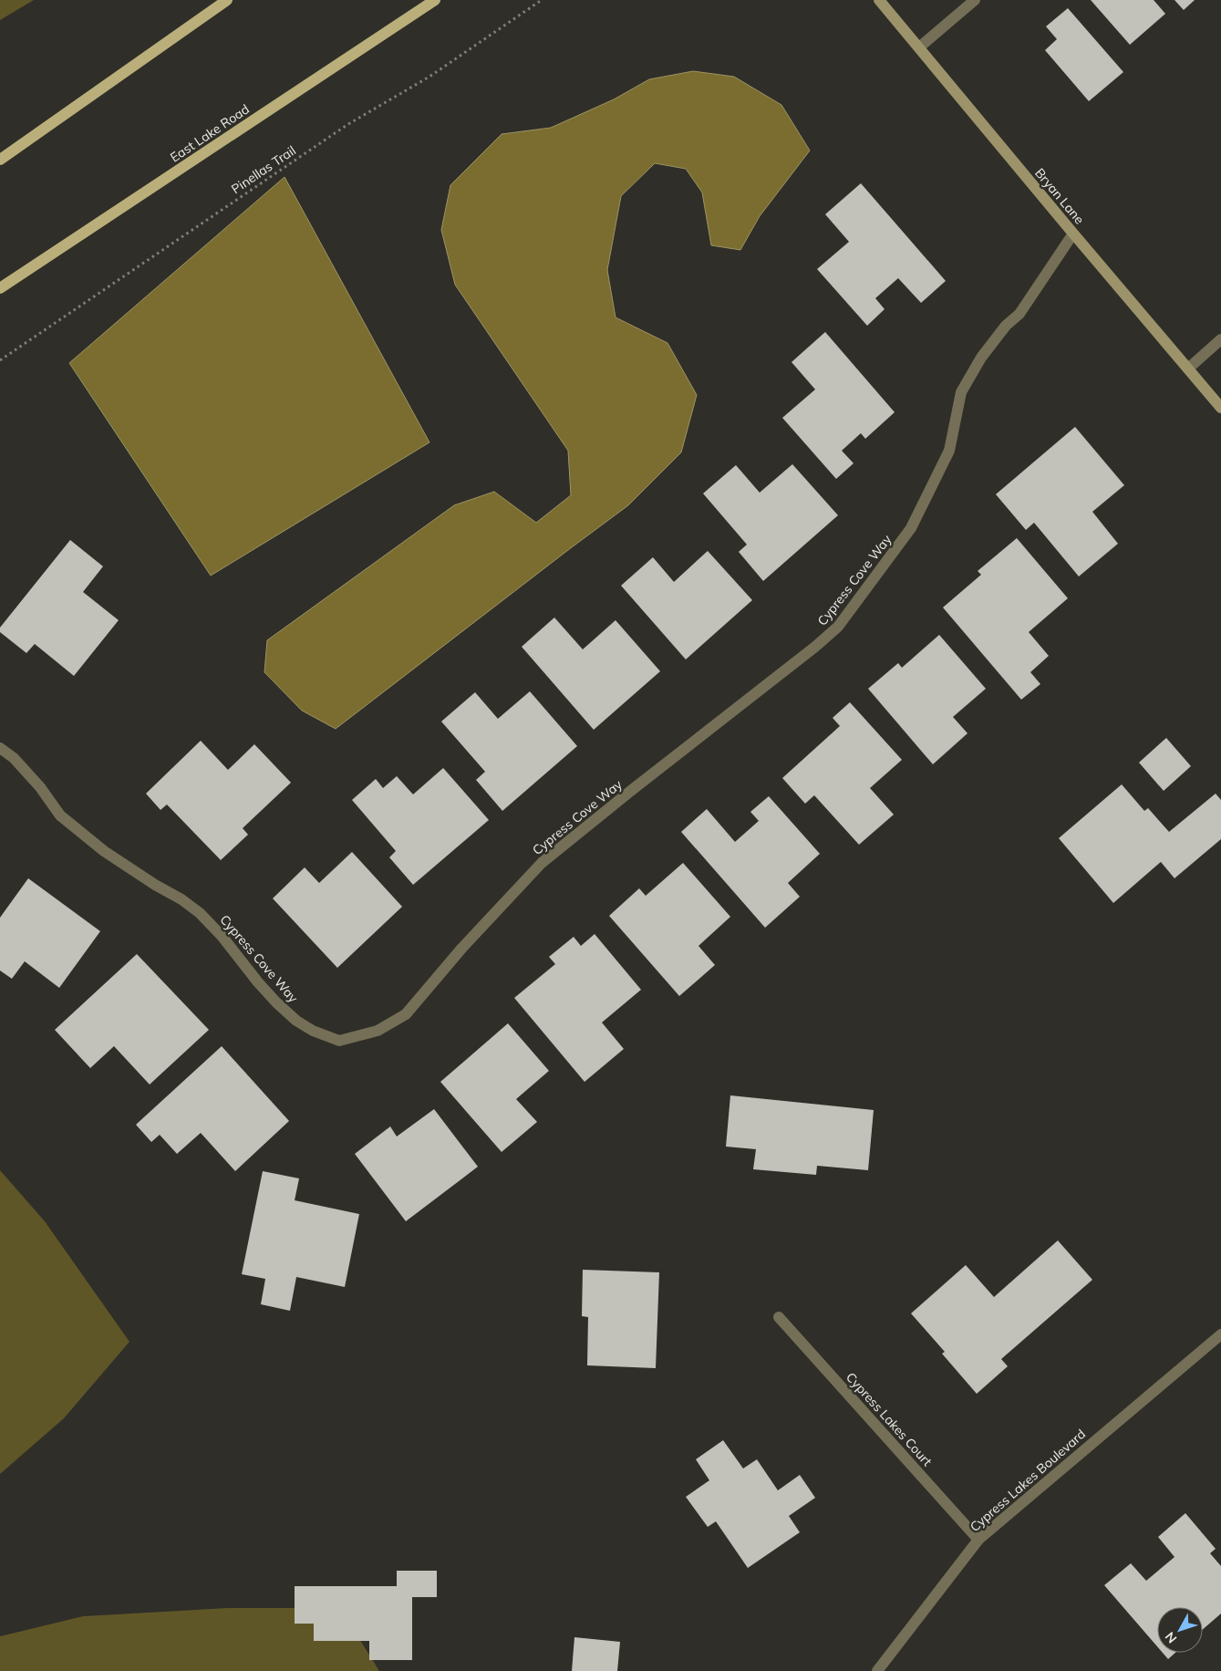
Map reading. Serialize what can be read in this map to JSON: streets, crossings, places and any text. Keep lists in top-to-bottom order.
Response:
{
  "streets": {
    "main road": ["East Lake Road"],
    "street": [
      "Bryan Lane",
      "Cypress Cove Way",
      "Cypress Lakes Court",
      "Cypress Lakes Boulevard"
    ],
    "path": ["Pinellas Trail"]
  },
  "crossings": [
    ["Bryan Lane", "Cypress Cove Way"],
    ["Cypress Lakes Court", "Cypress Lakes Boulevard"]
  ],
  "north": "bottom left"
}
